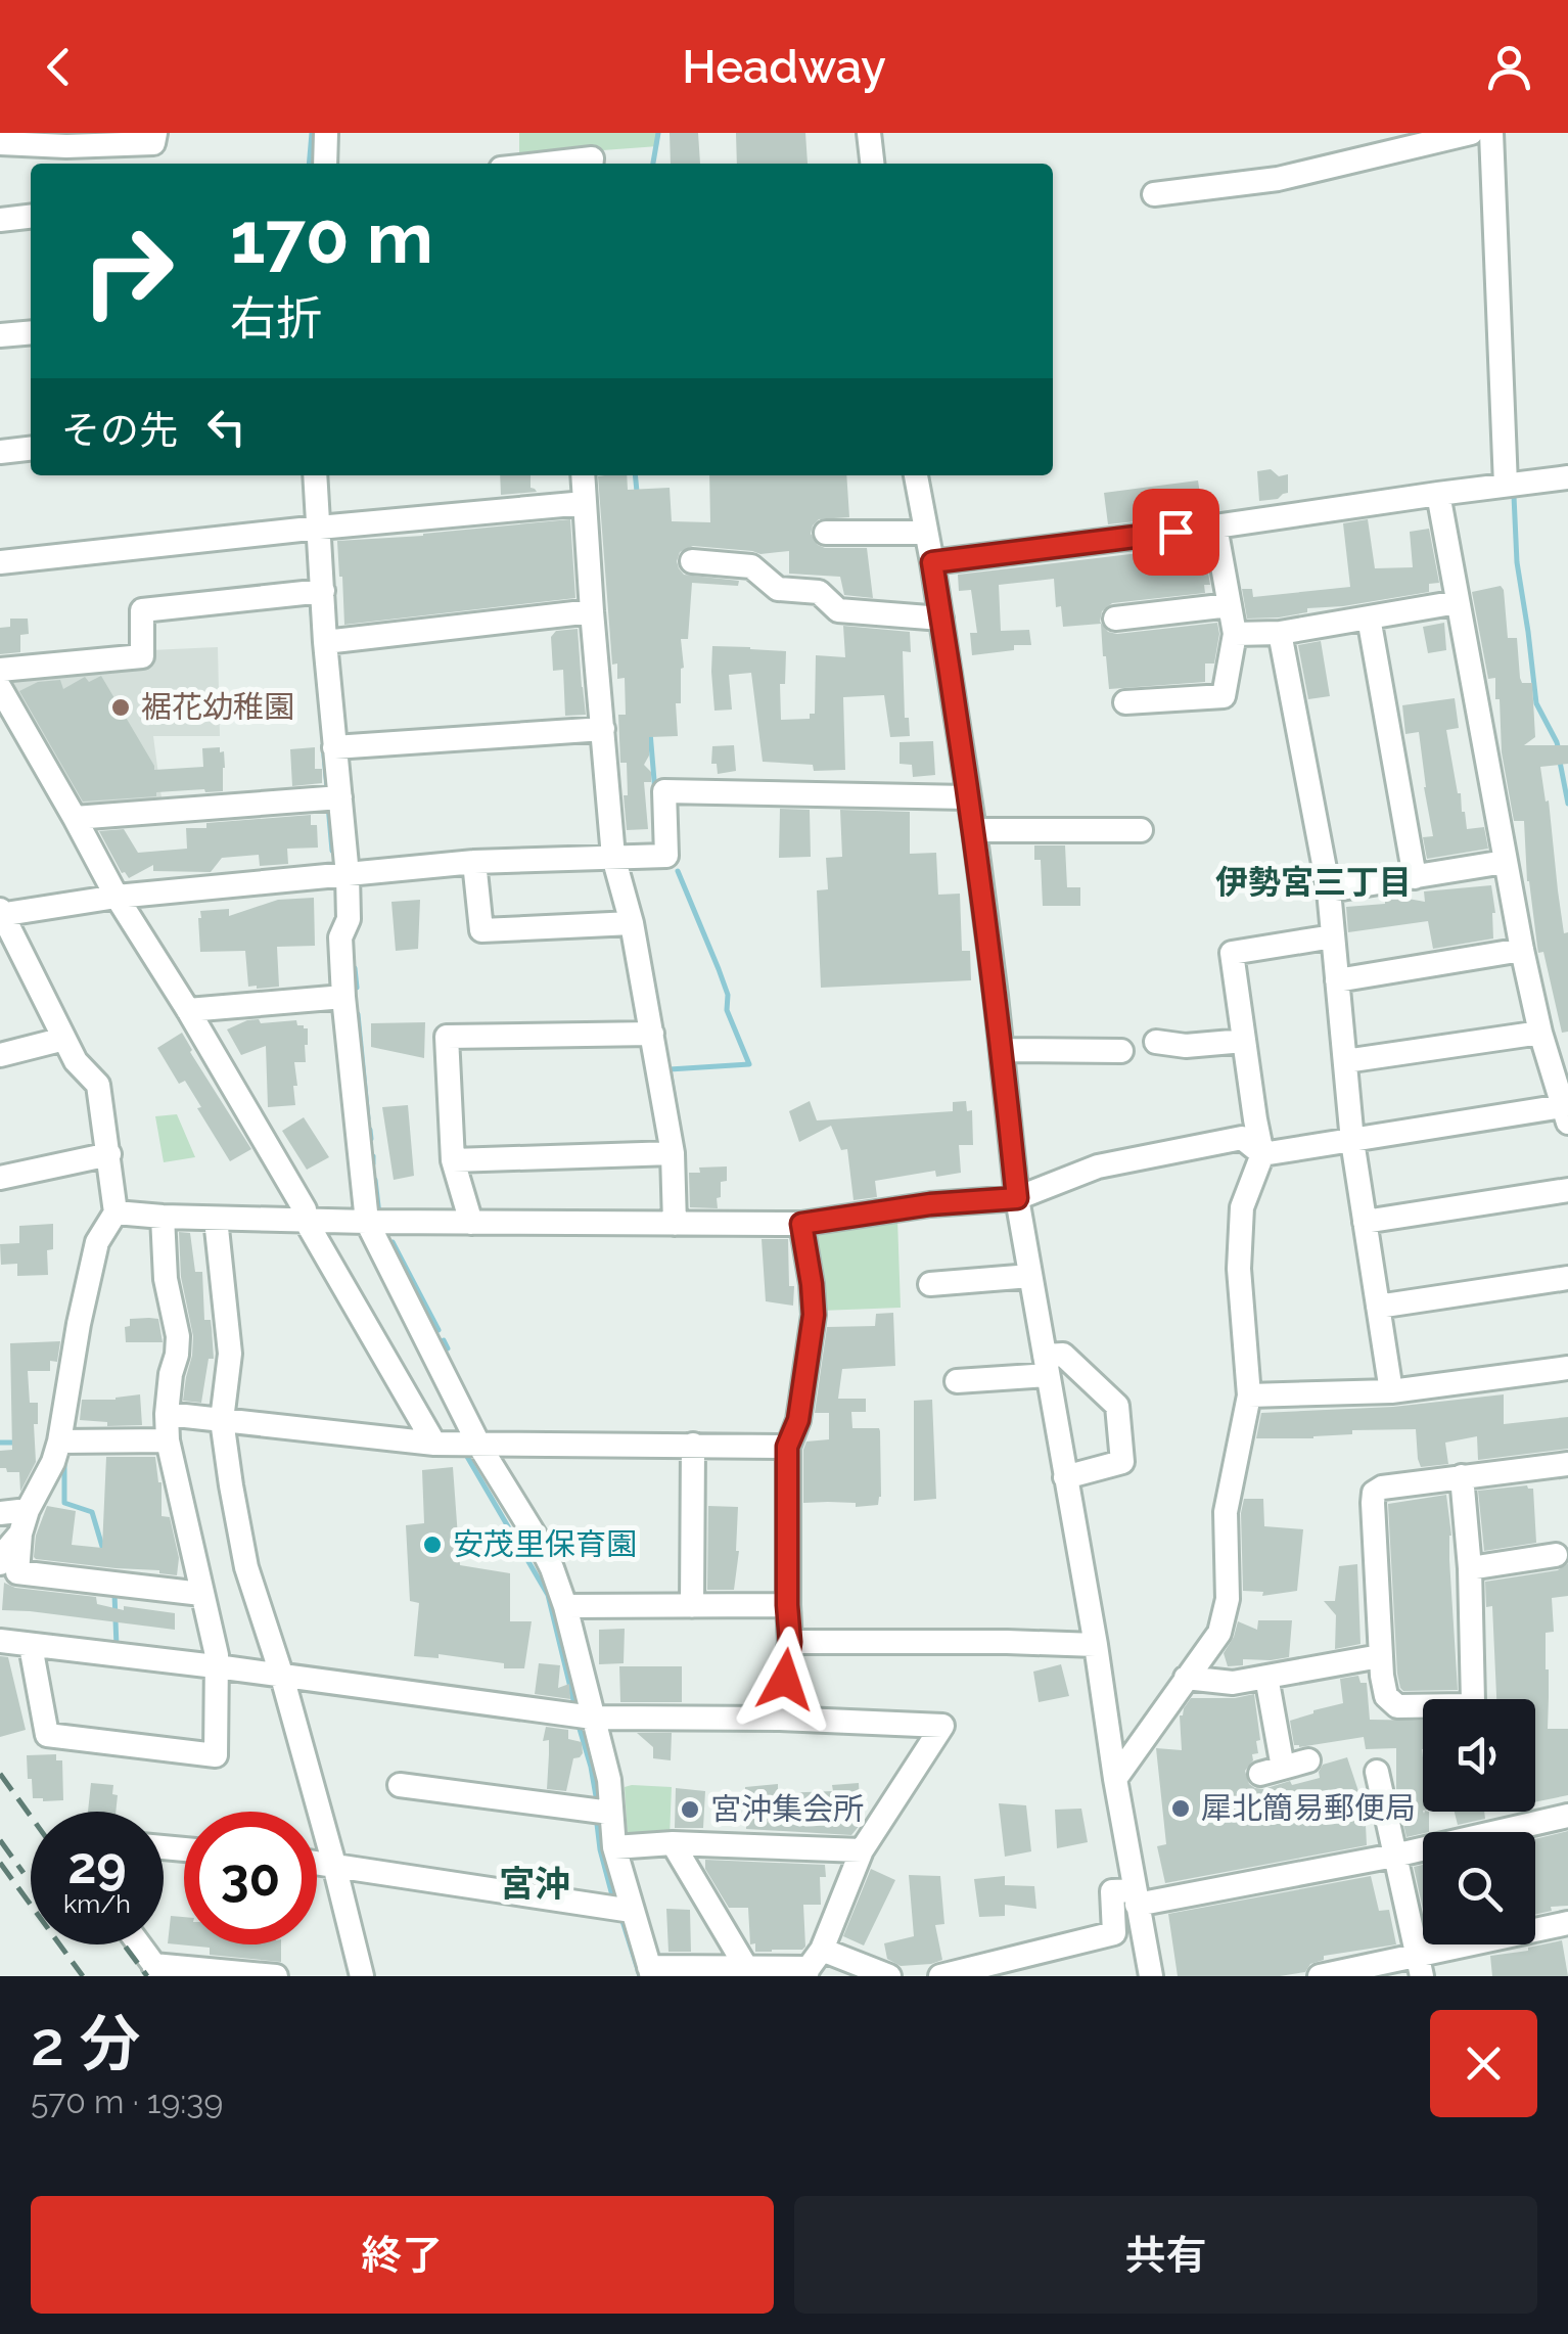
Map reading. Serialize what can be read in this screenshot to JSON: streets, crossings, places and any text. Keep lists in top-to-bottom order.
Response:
{
  "districts": ["伊勢宮三丁目", "宮沖"],
  "places": [
    "裾花幼稚園",
    "安茂里保育園",
    "犀北簡易郵便局",
    "宮沖集会所"
  ],
  "page": {
    "header": "Headway",
    "turn": ["170 m", "右折"],
    "then": "その先",
    "speed": "29 km/h",
    "limit": "30",
    "heading": ["2 分", "570 m · 19:39"],
    "buttons": ["終了", "共有"]
  }
}
